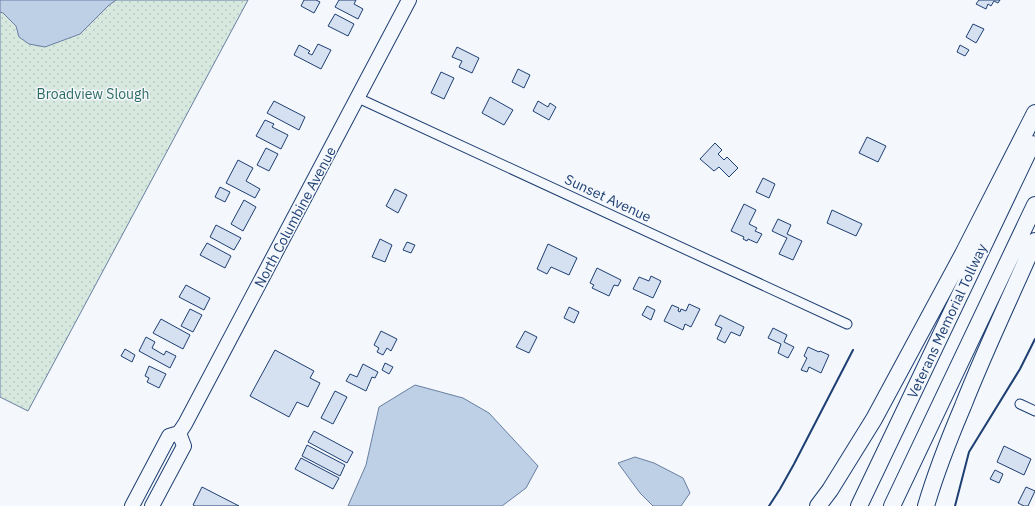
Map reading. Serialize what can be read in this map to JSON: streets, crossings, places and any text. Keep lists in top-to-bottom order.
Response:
{
  "streets": {
    "highway": ["Veterans Memorial Tollway"],
    "main road": ["North Columbine Avenue"],
    "street": ["Sunset Avenue"]
  },
  "crossings": [
    ["Sunset Avenue", "North Columbine Avenue"]
  ],
  "parks": ["Broadview Slough"]
}
